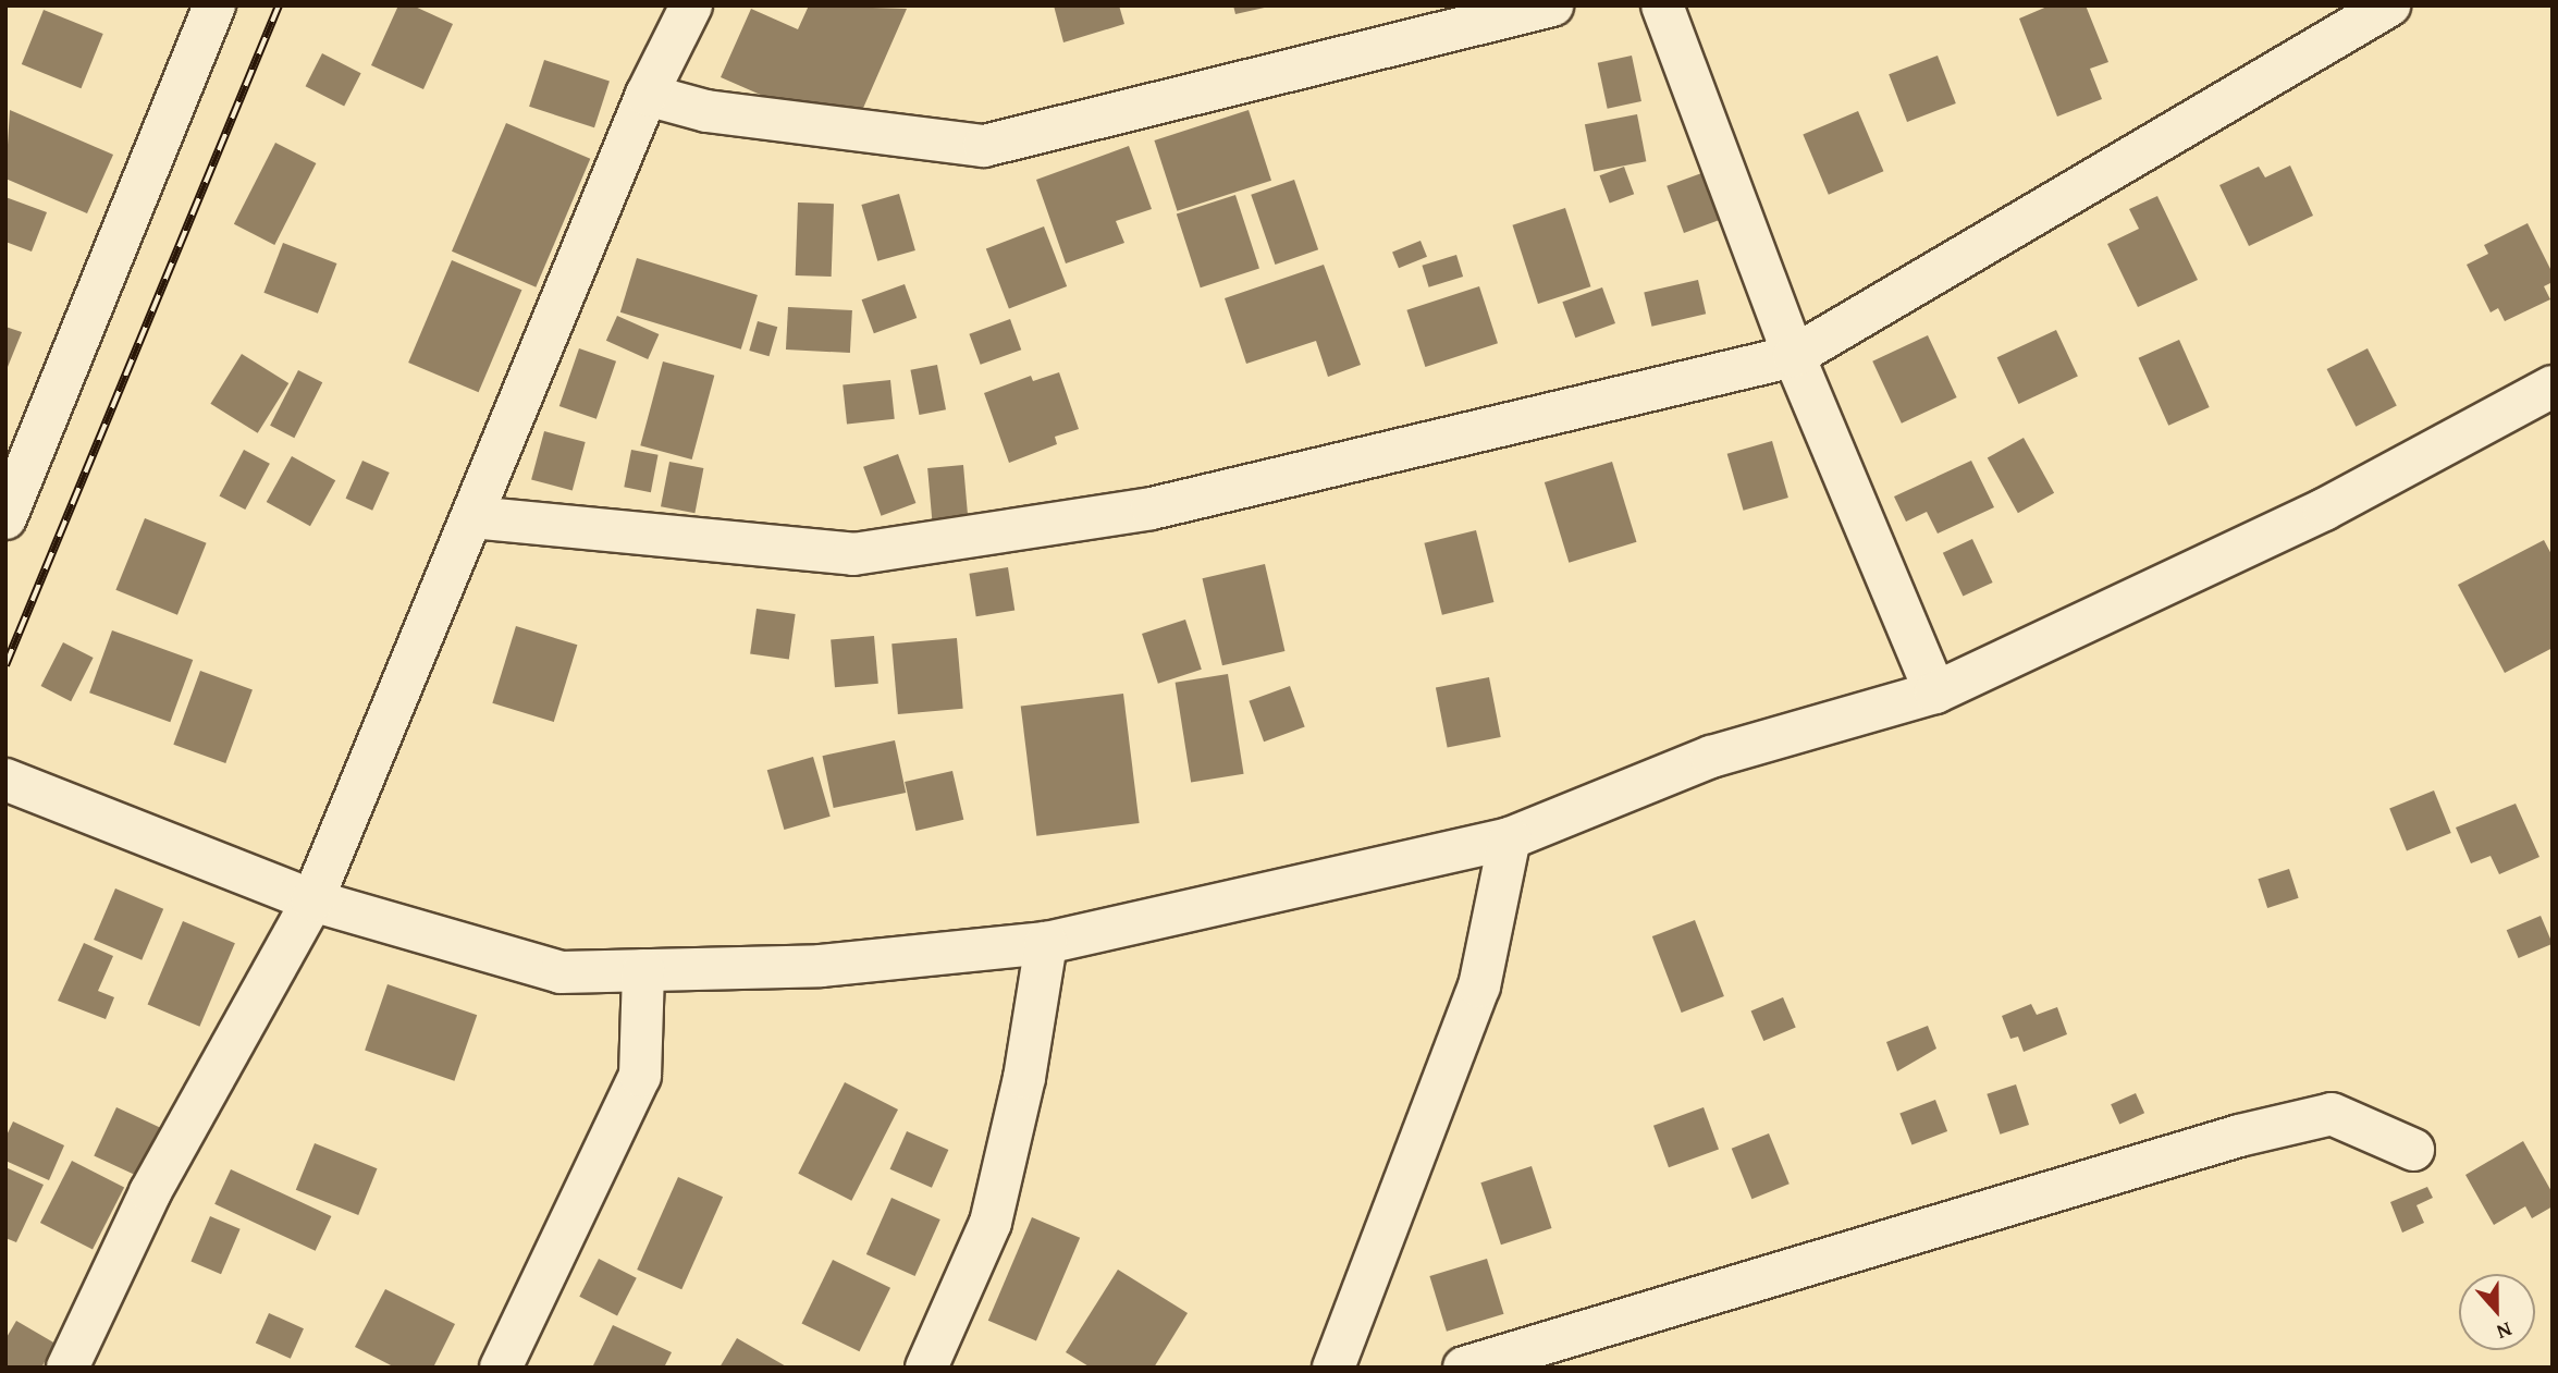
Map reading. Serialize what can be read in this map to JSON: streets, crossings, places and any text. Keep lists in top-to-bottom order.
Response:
{
  "north": "bottom"
}
